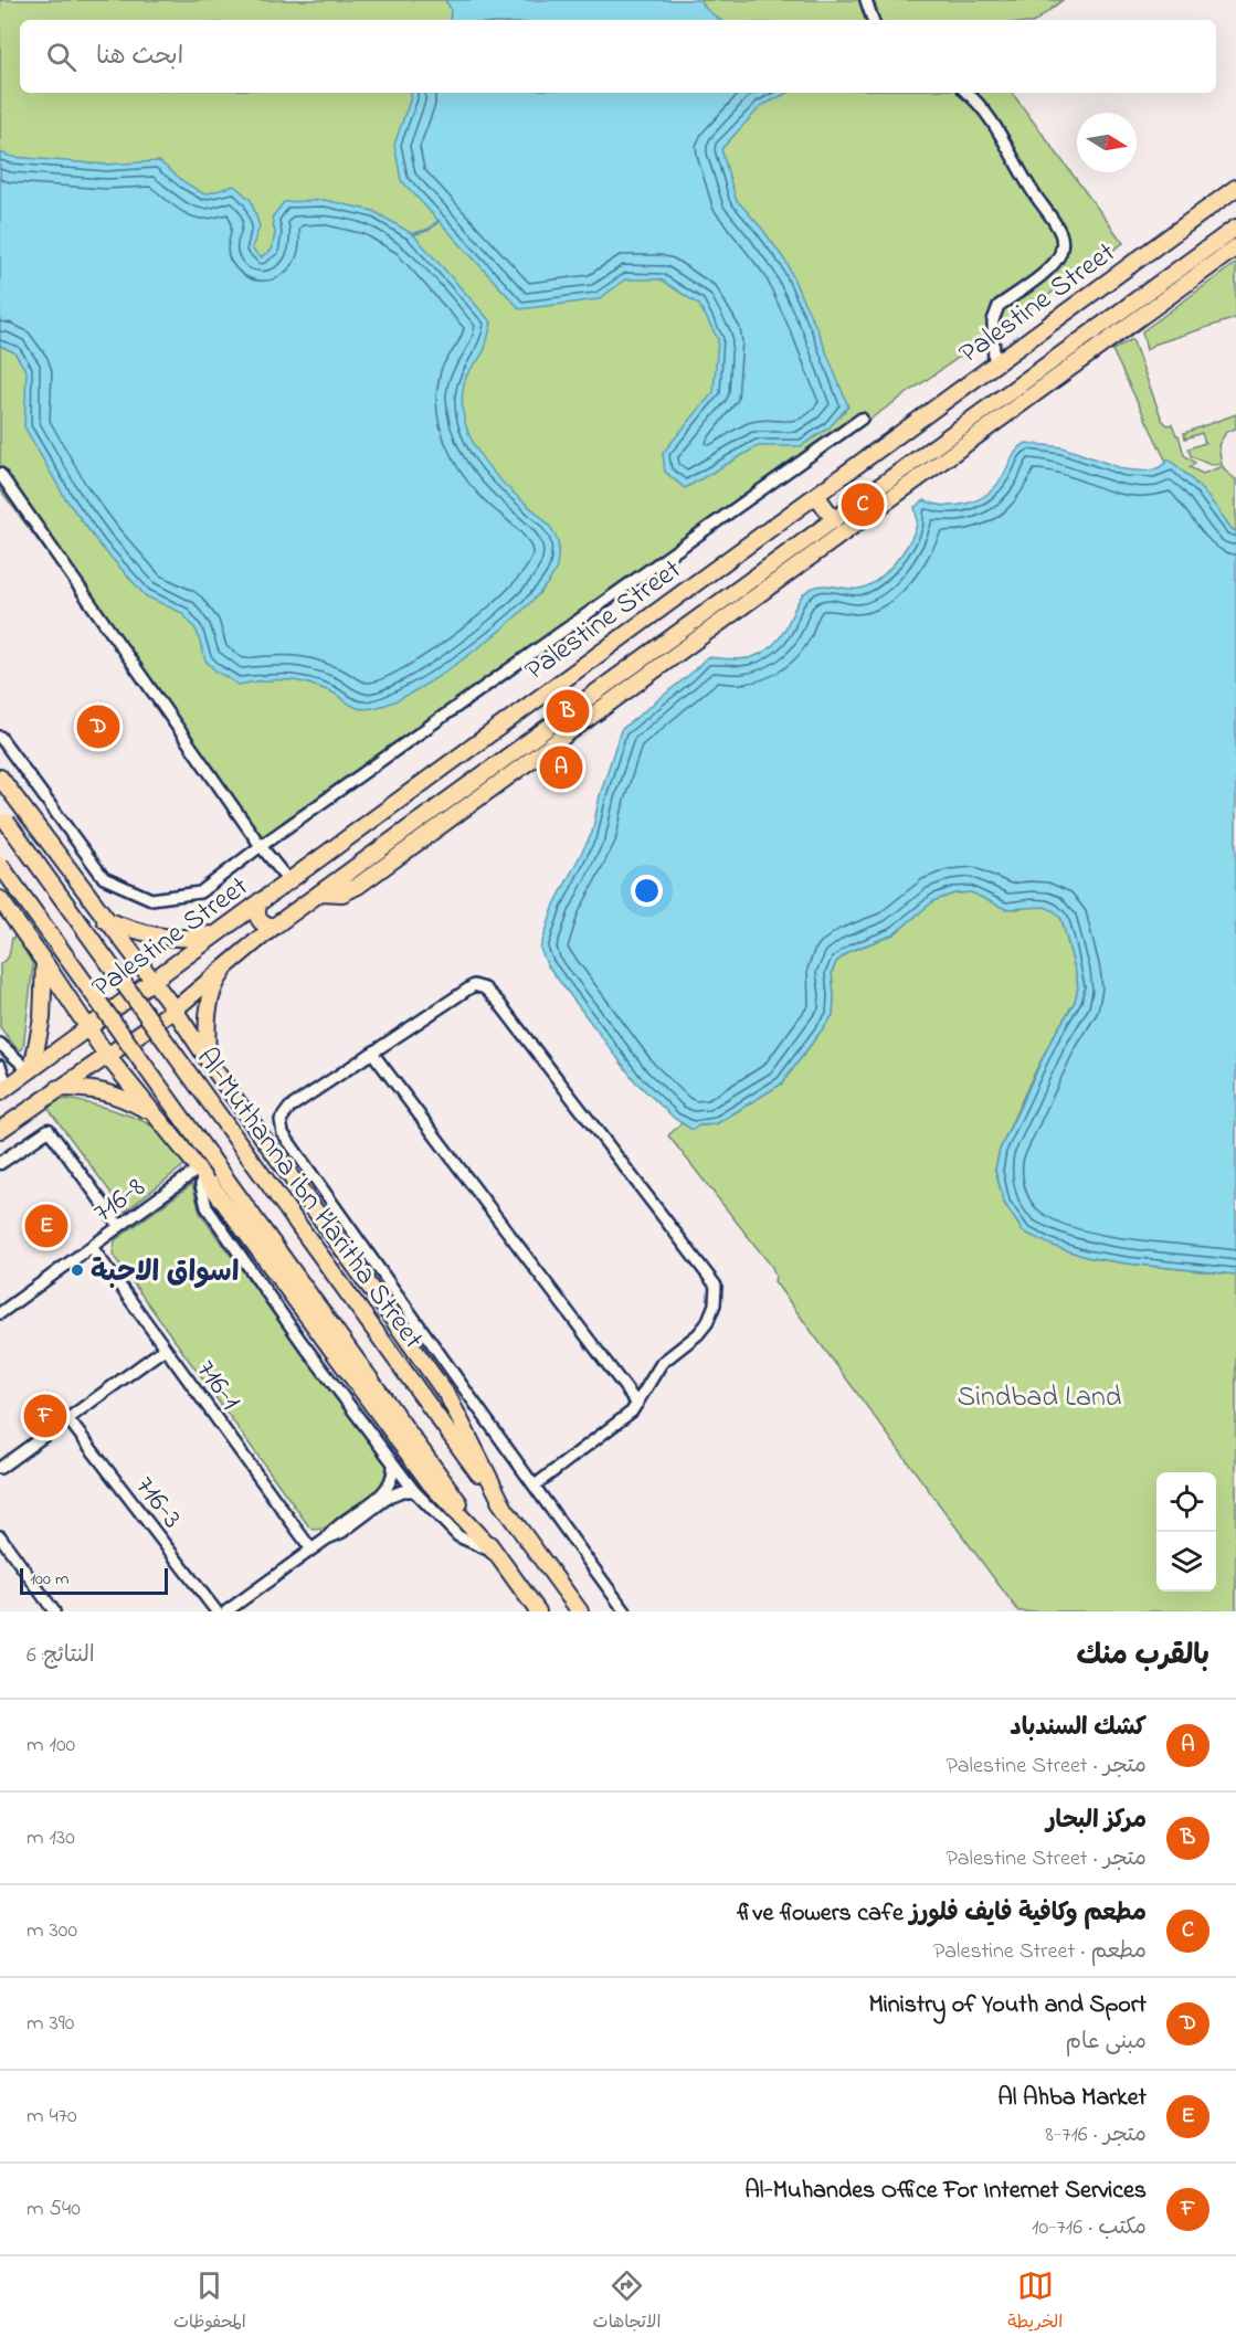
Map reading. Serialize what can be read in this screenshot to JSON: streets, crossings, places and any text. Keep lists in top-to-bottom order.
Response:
{
  "streets": {
    "main road": ["Palestine Street", "Al-Muthanna ibn Haritha Street"],
    "street": ["716-8", "716-1", "716-3"]
  },
  "crossings": [
    ["716-8", "716-1"]
  ],
  "parks": ["Sindbad Land"],
  "places": ["اسواق الاحبة"],
  "scale_bar": "100 m",
  "north": "right",
  "page": {
    "search": "ابحث هنا",
    "pins": [
      "C",
      "B",
      "D",
      "A",
      "E",
      "F"
    ],
    "scale": "100 m",
    "heading": ["بالقرب منك", "النتائج: 6"],
    "list": [
      {
        "mark": "A",
        "name": "كشك السندباد",
        "note": "متجر · Palestine Street",
        "value": "100 m"
      },
      {
        "mark": "B",
        "name": "مركز البحار",
        "note": "متجر · Palestine Street",
        "value": "130 m"
      },
      {
        "mark": "C",
        "name": "مطعم وكافية فايف فلورز five flowers cafe",
        "note": "مطعم · Palestine Street",
        "value": "300 m"
      },
      {
        "mark": "D",
        "name": "Ministry of Youth and Sport",
        "note": "مبنى عام",
        "value": "390 m"
      },
      {
        "mark": "E",
        "name": "Al Ahba Market",
        "note": "متجر · 716-8",
        "value": "470 m"
      },
      {
        "mark": "F",
        "name": "Al-Muhandes Office For Internet Services",
        "note": "مكتب · 716-10",
        "value": "540 m"
      }
    ],
    "nav": ["الخريطة", "الاتجاهات", "المحفوظات"]
  }
}
